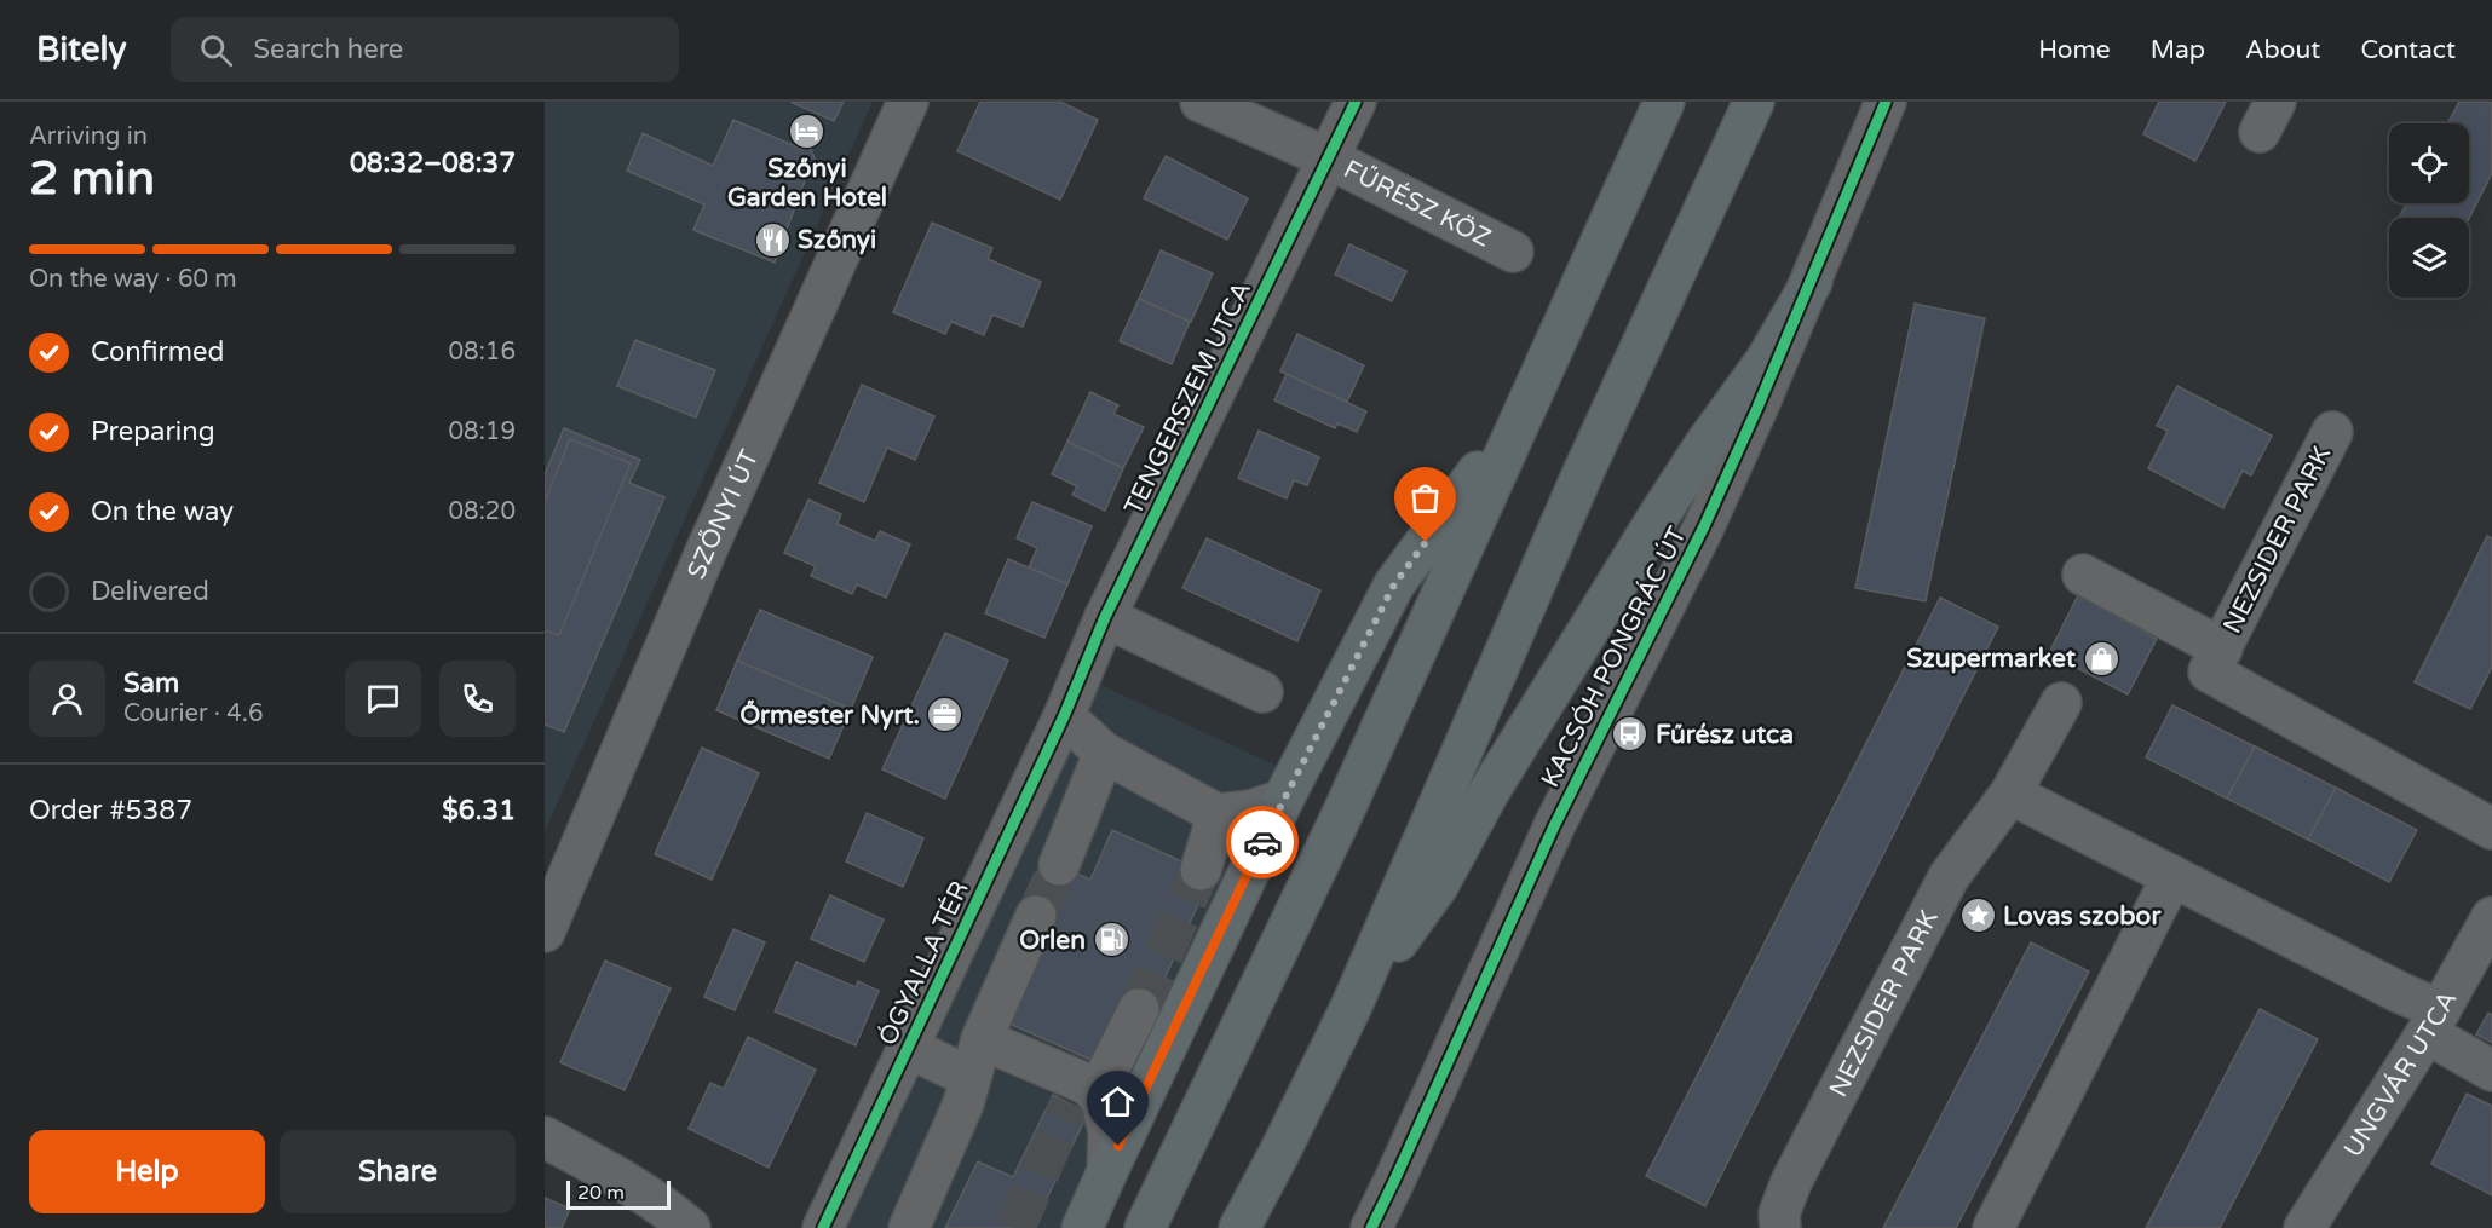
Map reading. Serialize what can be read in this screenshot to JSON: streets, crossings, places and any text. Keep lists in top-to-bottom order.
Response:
{
  "streets": {
    "street": [
      "FŰRÉSZ KÖZ",
      "TENGERSZEM UTCA",
      "SZŐNYI ÚT",
      "NEZSIDER PARK",
      "KACSÓH PONGRÁC ÚT",
      "ÓGYALLA TÉR",
      "UNGVÁR UTCA"
    ]
  },
  "crossings": [
    ["FŰRÉSZ KÖZ", "TENGERSZEM UTCA"],
    ["TENGERSZEM UTCA", "ÓGYALLA TÉR"]
  ],
  "places": {
    "hotel": ["Szőnyi Garden Hotel"],
    "restaurant": ["Szőnyi"],
    "shop": ["Szupermarket"],
    "office": ["Őrmester Nyrt."],
    "bus stop": ["Fűrész utca"],
    "place": ["Lovas szobor"],
    "fuel station": ["Orlen"]
  },
  "scale_bar": "20 m",
  "page": {
    "header": "Bitely",
    "search": "Search here",
    "nav": [
      "Home",
      "Map",
      "About",
      "Contact"
    ],
    "heading": ["2 min", "Arriving in", "08:32–08:37"],
    "panel": [
      "Sam",
      "Courier · 4.6",
      "Order #5387",
      "$6.31"
    ],
    "bar": "On the way · 60 m",
    "list": [
      ["Confirmed", "08:16"],
      ["Preparing", "08:19"],
      ["On the way", "08:20"],
      "Delivered"
    ],
    "buttons": ["Help", "Share"],
    "scale": "20 m"
  }
}
